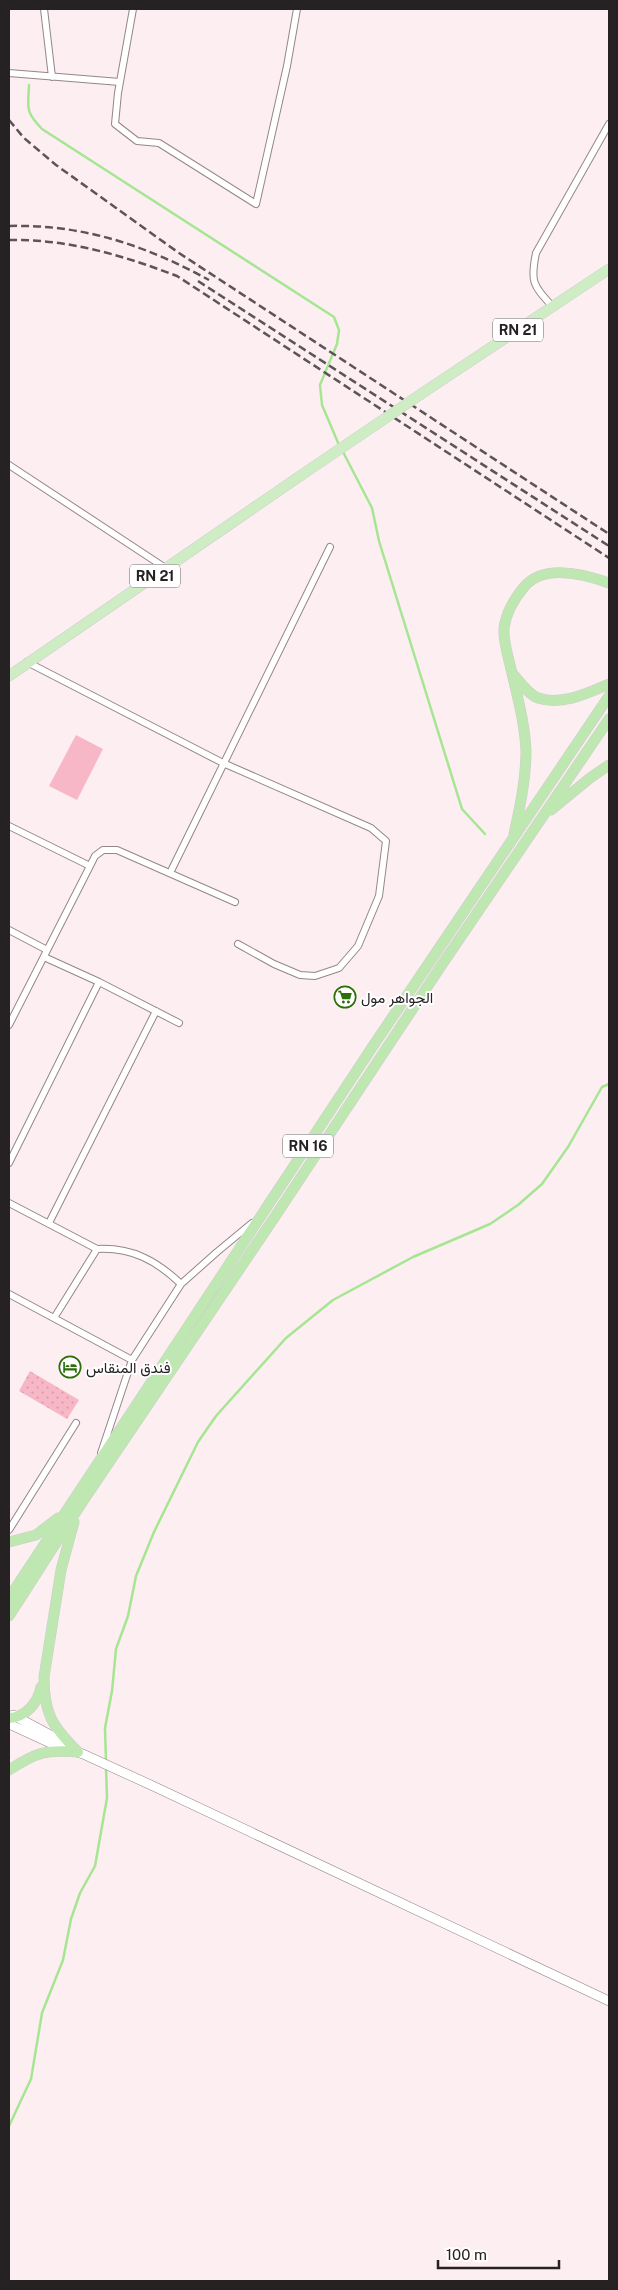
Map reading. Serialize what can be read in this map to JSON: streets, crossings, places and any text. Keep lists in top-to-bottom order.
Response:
{
  "streets": {
    "highway": ["RN 16"],
    "main road": ["RN 21"]
  },
  "places": {
    "supermarket": ["الجواهر مول"],
    "hotel": ["فندق المنقاس"]
  },
  "scale_bar": "100 m"
}
